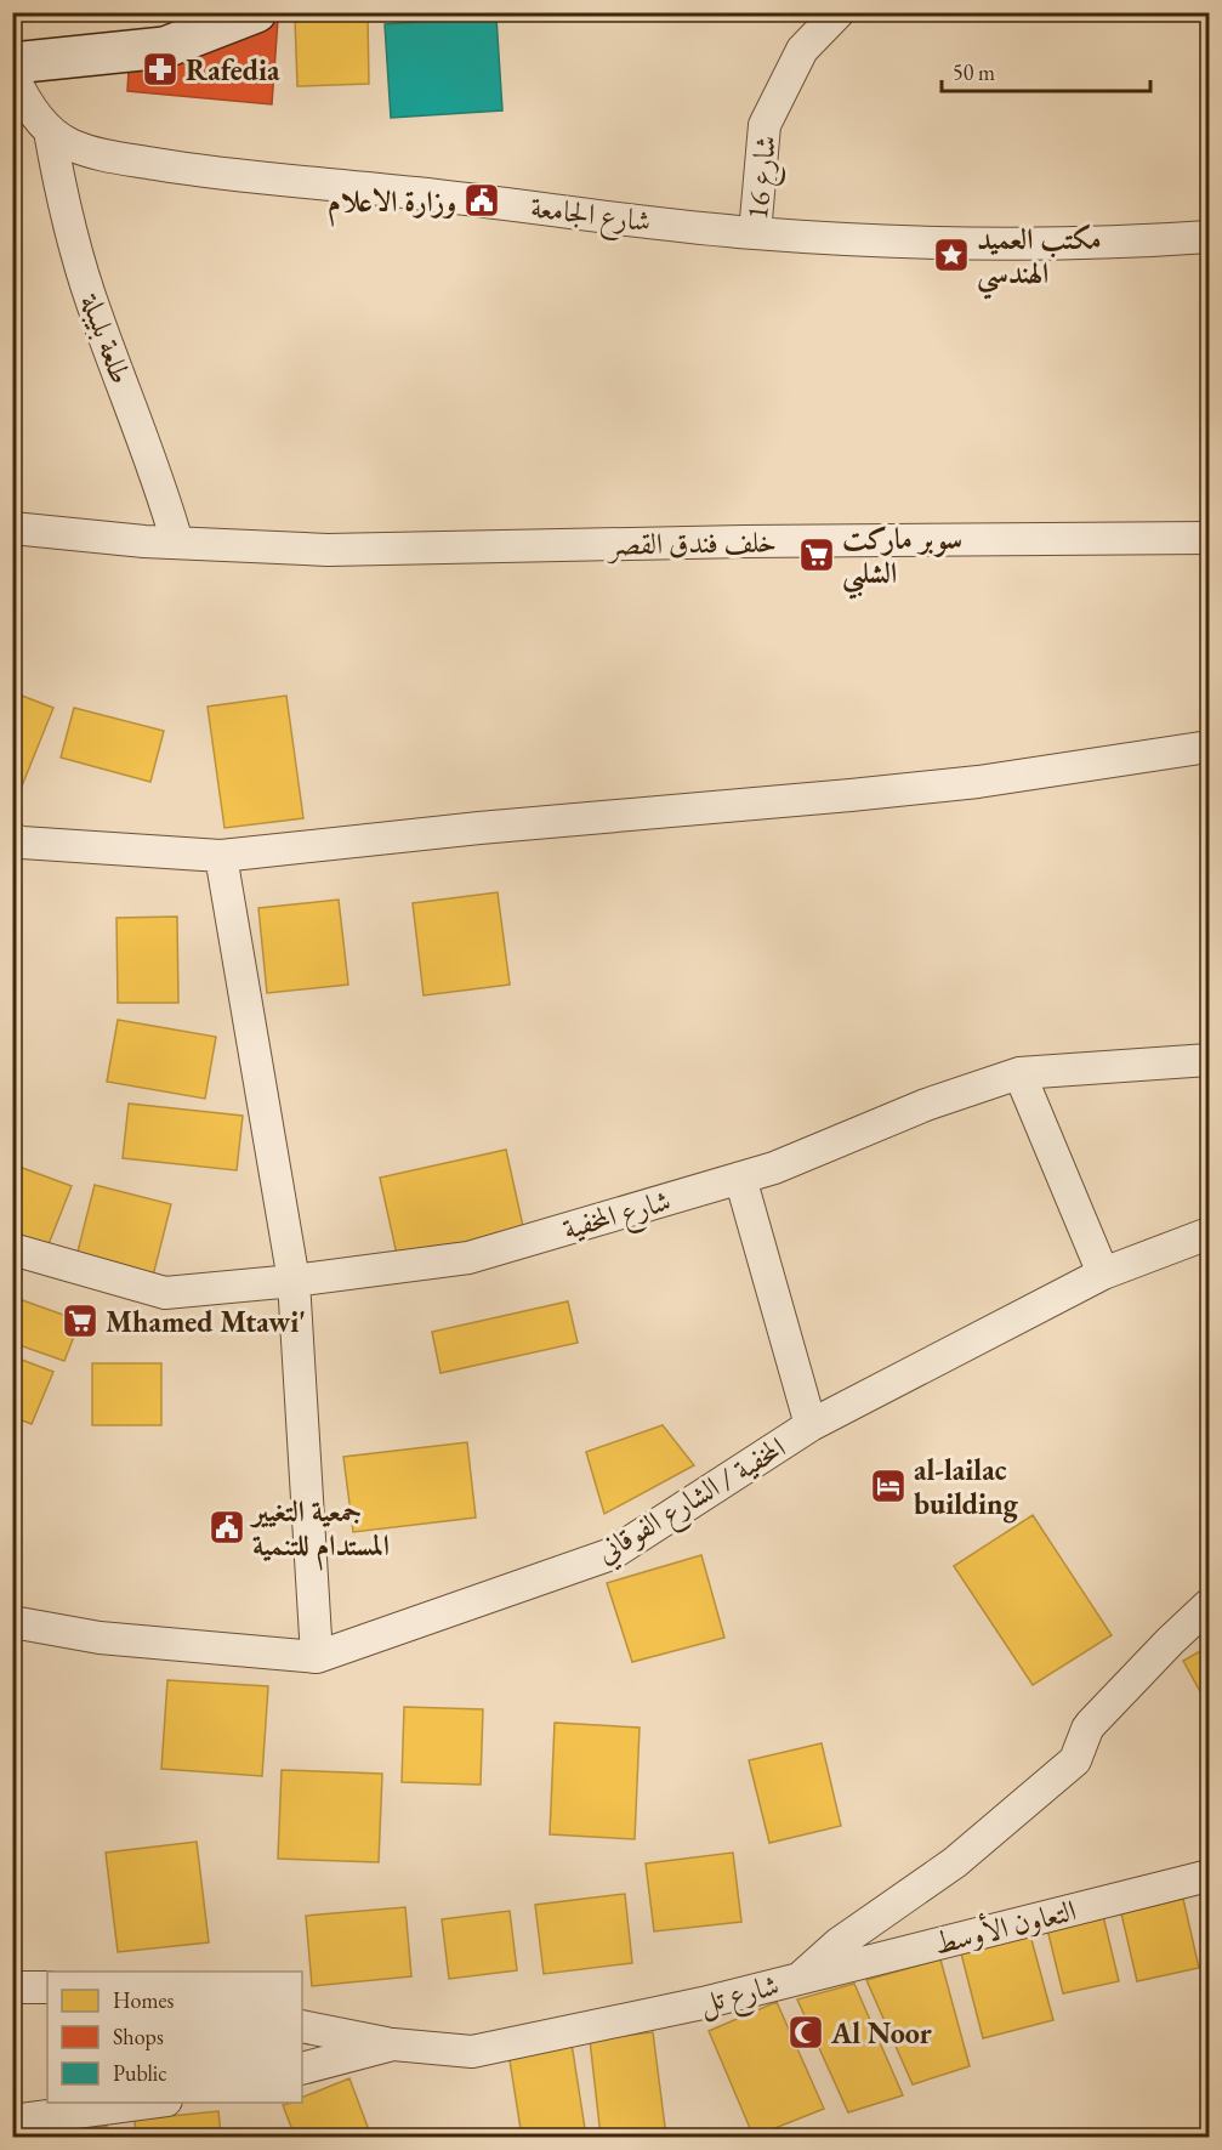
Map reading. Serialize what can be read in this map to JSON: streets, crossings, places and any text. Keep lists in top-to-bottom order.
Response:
{
  "streets": {
    "street": [
      "شارع 16",
      "شارع الجامعة",
      "طلعة بليبلة",
      "خلف فندق القصر",
      "شارع المخفية",
      "المخفية / الشارع الفوقاني",
      "التعاون الأوسط",
      "شارع تل"
    ]
  },
  "crossings": [
    ["شارع 16", "شارع الجامعة"],
    ["شارع الجامعة", "طلعة بليبلة"],
    ["طلعة بليبلة", "خلف فندق القصر"],
    ["التعاون الأوسط", "شارع تل"]
  ],
  "places": {
    "pharmacy": ["Rafedia"],
    "public building": ["وزارة الاعلام", "جمعية التغيير المستدام للتنمية"],
    "place": ["مكتب العميد الهندسي"],
    "supermarket": ["سوبر ماركت الشلبي", "Mhamed Mtawi'"],
    "hotel": ["al-lailac building"],
    "mosque": ["Al Noor"]
  },
  "legend": ["Homes", "Shops", "Public"],
  "scale_bar": "50 m"
}
